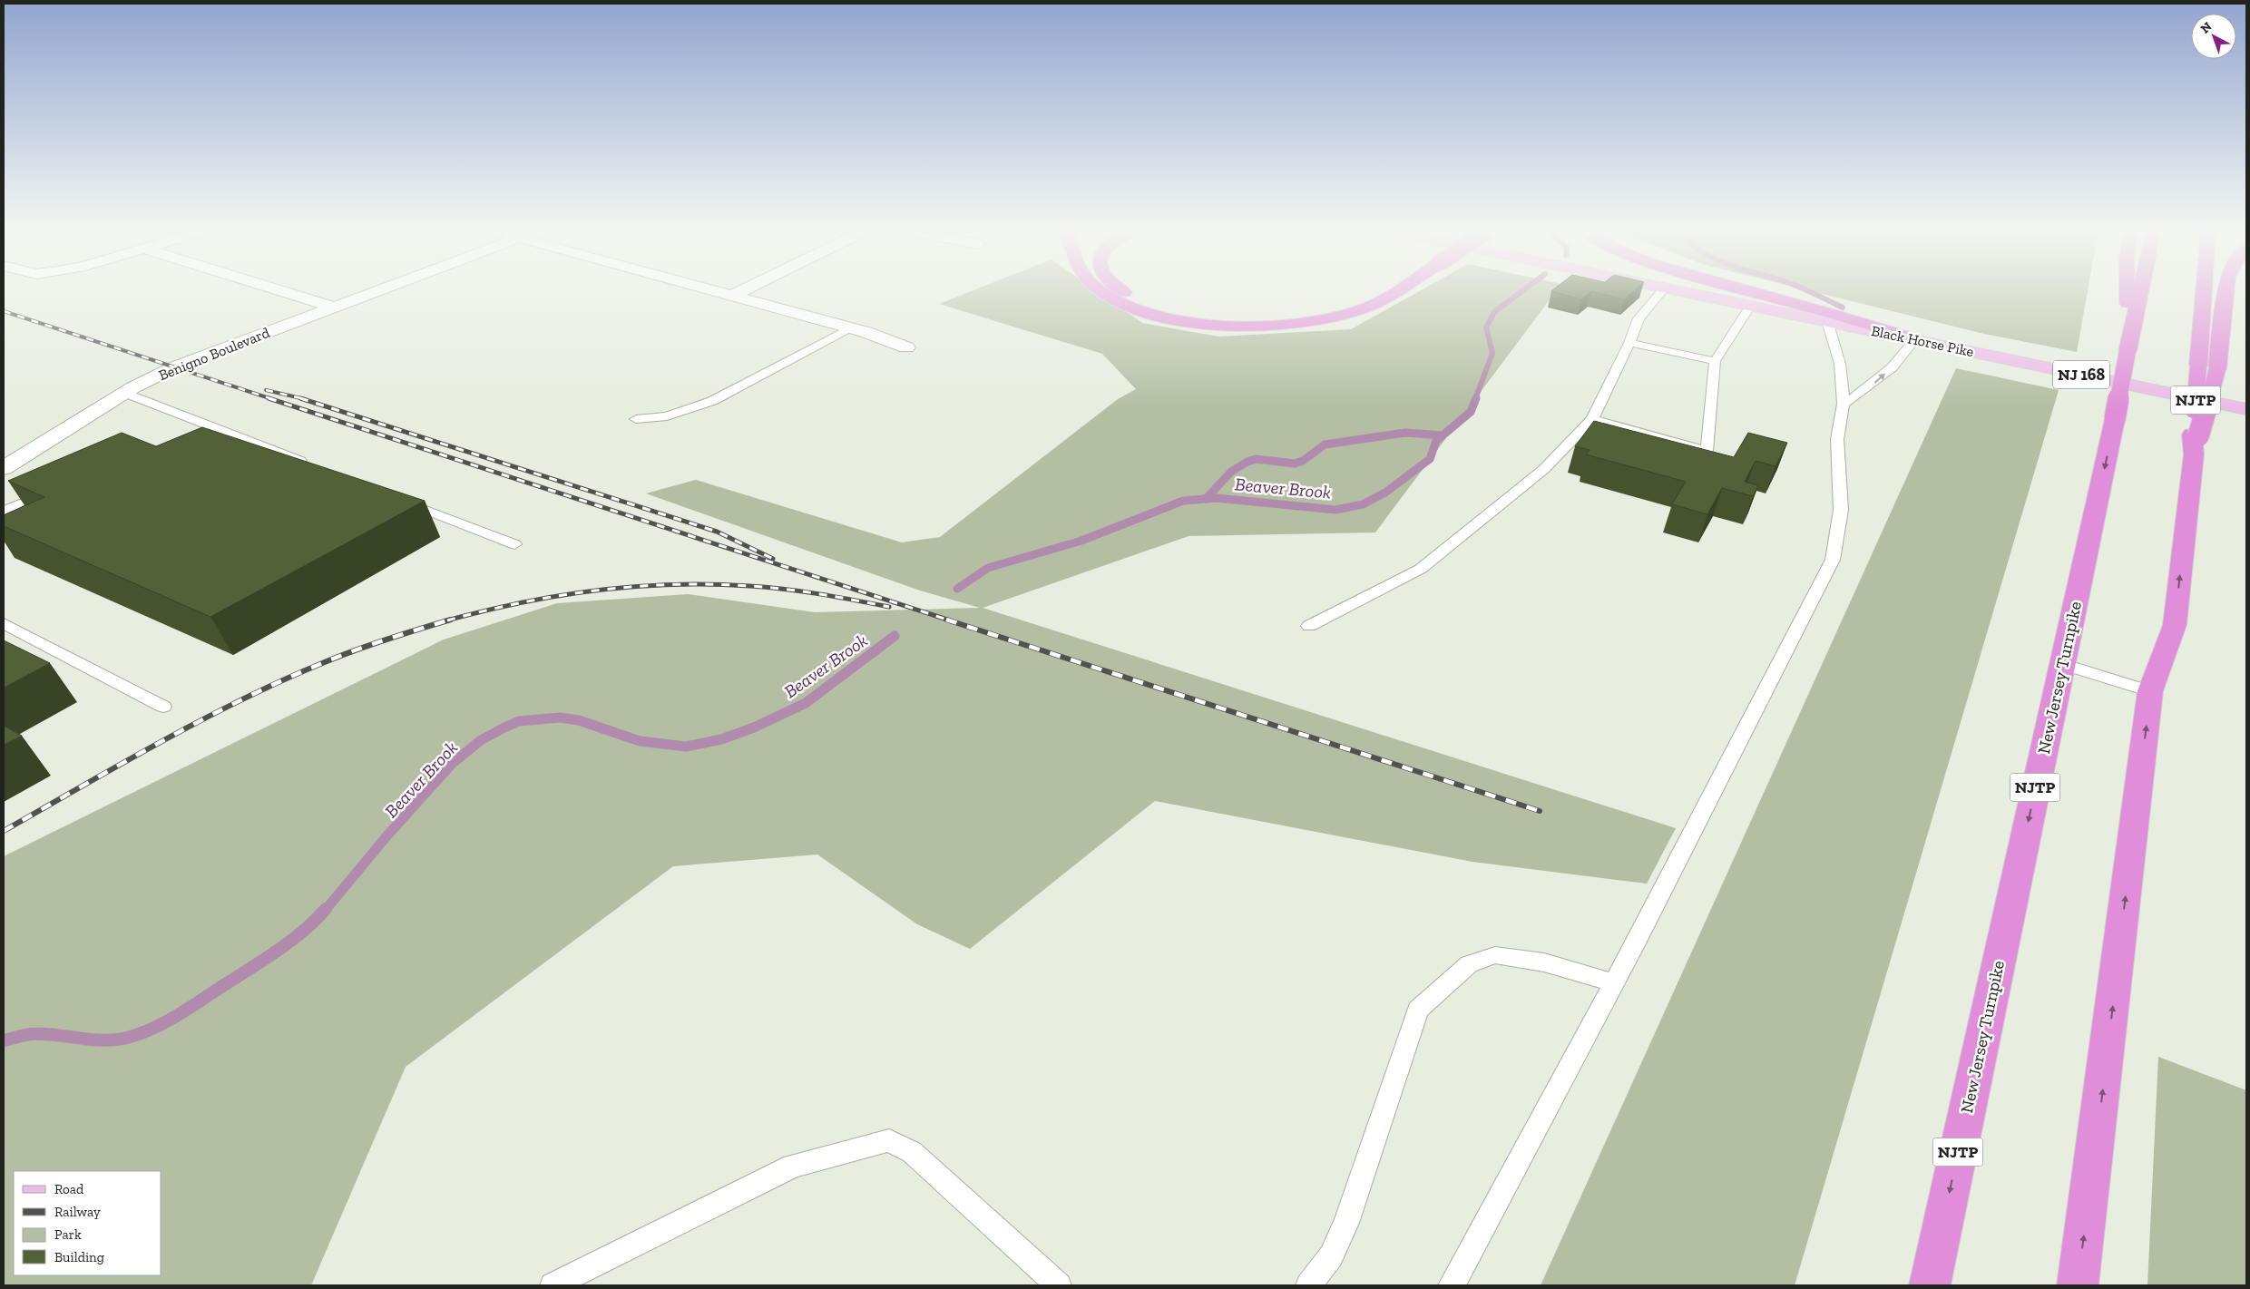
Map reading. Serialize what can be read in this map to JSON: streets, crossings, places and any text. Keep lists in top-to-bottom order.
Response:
{
  "streets": {
    "highway": ["NJTP", "New Jersey Turnpike"],
    "main road": ["Black Horse Pike", "NJ 168"],
    "street": ["Benigno Boulevard"]
  },
  "water": ["Beaver Brook"],
  "legend": [
    "Road",
    "Railway",
    "Park",
    "Building"
  ],
  "north": "top left"
}
